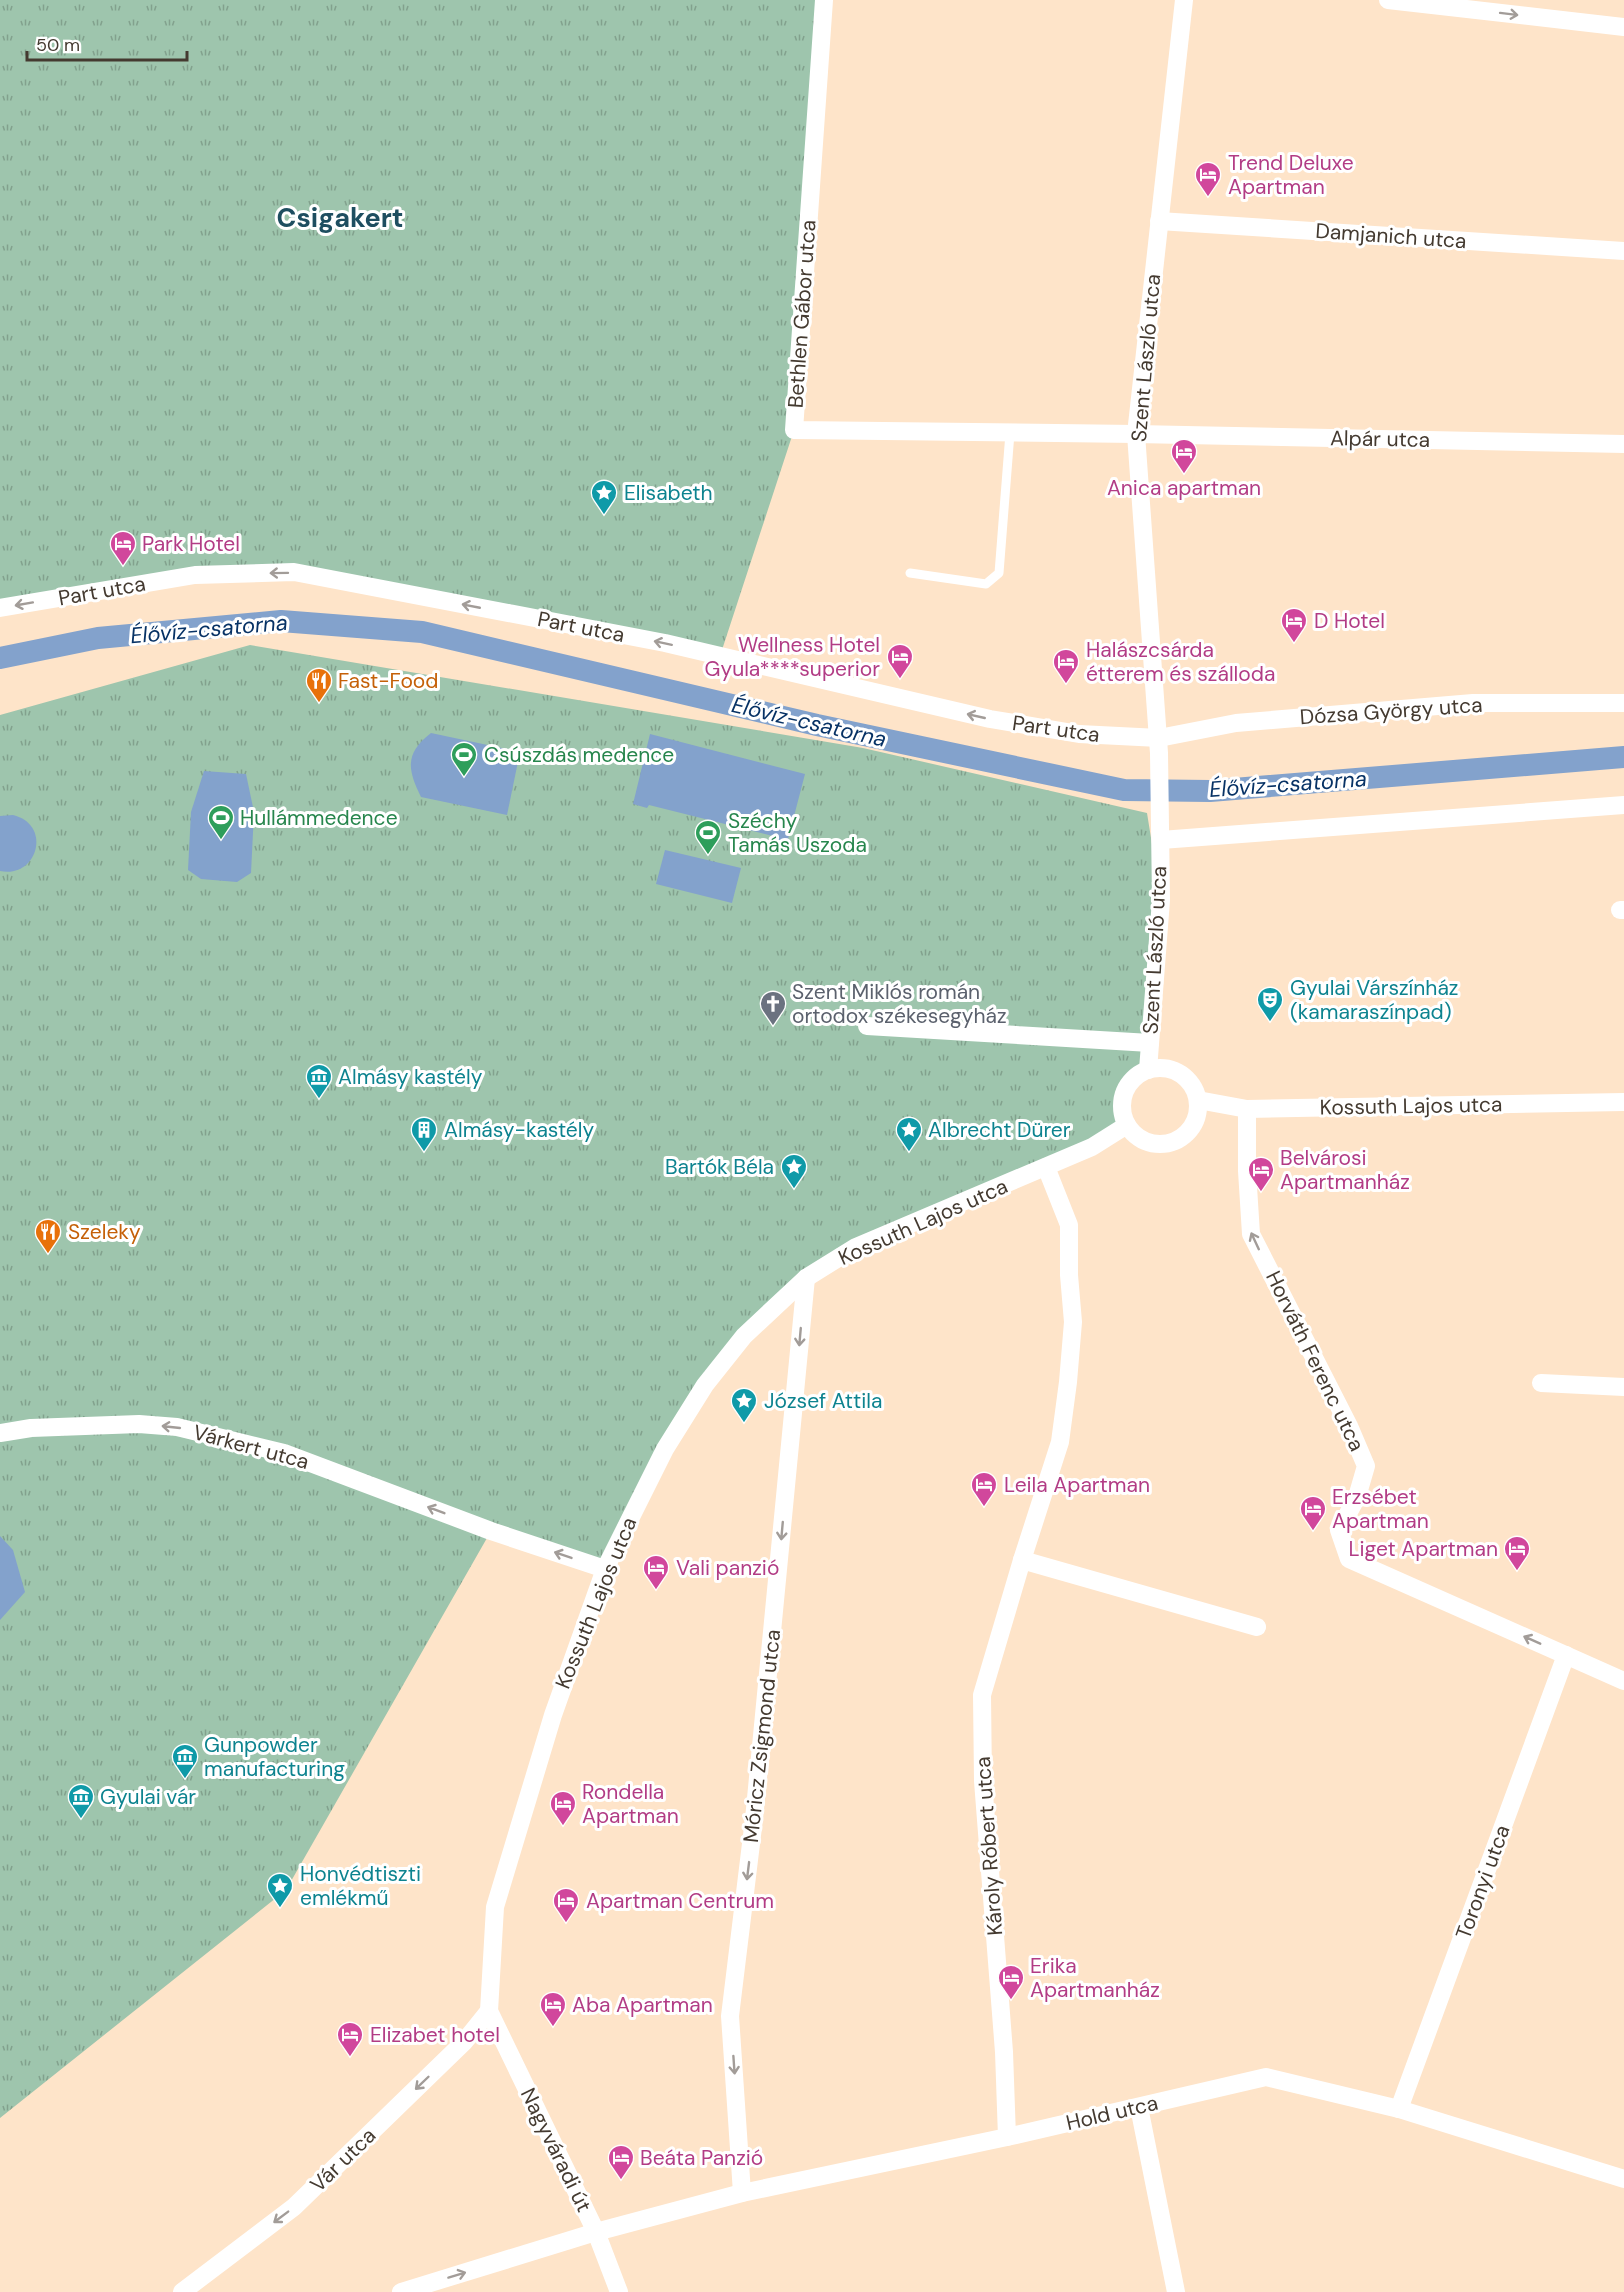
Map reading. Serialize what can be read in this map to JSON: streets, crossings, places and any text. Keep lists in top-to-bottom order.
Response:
{
  "streets": {
    "street": [
      "Damjanich utca",
      "Bethlen Gábor utca",
      "Szent László utca",
      "Alpár utca",
      "Part utca",
      "Dózsa György utca",
      "Kossuth Lajos utca",
      "Horváth Ferenc utca",
      "Várkert utca",
      "Móricz Zsigmond utca",
      "Károly Róbert utca",
      "Toronyi utca",
      "Hold utca",
      "Nagyváradi út",
      "Vár utca"
    ]
  },
  "crossings": [
    ["Damjanich utca", "Szent László utca"],
    ["Bethlen Gábor utca", "Szent László utca"],
    ["Bethlen Gábor utca", "Alpár utca"],
    ["Szent László utca", "Alpár utca"],
    ["Szent László utca", "Part utca"],
    ["Szent László utca", "Dózsa György utca"],
    ["Szent László utca", "Kossuth Lajos utca"],
    ["Part utca", "Dózsa György utca"],
    ["Kossuth Lajos utca", "Horváth Ferenc utca"],
    ["Kossuth Lajos utca", "Várkert utca"],
    ["Kossuth Lajos utca", "Móricz Zsigmond utca"],
    ["Kossuth Lajos utca", "Károly Róbert utca"],
    ["Kossuth Lajos utca", "Nagyváradi út"],
    ["Kossuth Lajos utca", "Vár utca"],
    ["Horváth Ferenc utca", "Toronyi utca"],
    ["Móricz Zsigmond utca", "Hold utca"],
    ["Károly Róbert utca", "Hold utca"],
    ["Toronyi utca", "Hold utca"],
    ["Hold utca", "Nagyváradi út"],
    ["Nagyváradi út", "Vár utca"]
  ],
  "one_way": [
    "Part utca",
    "Horváth Ferenc utca",
    "Várkert utca",
    "Móricz Zsigmond utca",
    "Vár utca"
  ],
  "districts": ["Csigakert"],
  "water": ["Élővíz-csatorna"],
  "places": {
    "hotel": [
      "Trend Deluxe Apartman",
      "Anica apartman",
      "Park Hotel",
      "D Hotel",
      "Wellness Hotel Gyula****superior",
      "Halászcsárda étterem és szálloda",
      "Belvárosi Apartmanház",
      "Leila Apartman",
      "Erzsébet Apartman",
      "Liget Apartman",
      "Vali panzió",
      "Rondella Apartman",
      "Apartman Centrum",
      "Erika Apartmanház",
      "Aba Apartman",
      "Elizabet hotel",
      "Beáta Panzió"
    ],
    "place": [
      "Elisabeth",
      "Albrecht Dürer",
      "Bartók Béla",
      "József Attila",
      "Honvédtiszti emlékmű"
    ],
    "restaurant": ["Fast-Food", "Szeleky"],
    "sports": ["Csúszdás medence", "Hullámmedence", "Széchy Tamás Uszoda"],
    "theatre": ["Gyulai Várszínház (kamaraszínpad)"],
    "church": ["Szent Miklós román ortodox székesegyház"],
    "museum": ["Almásy kastély", "Gunpowder manufacturing", "Gyulai vár"],
    "building": ["Almásy-kastély"]
  },
  "scale_bar": "50 m"
}
